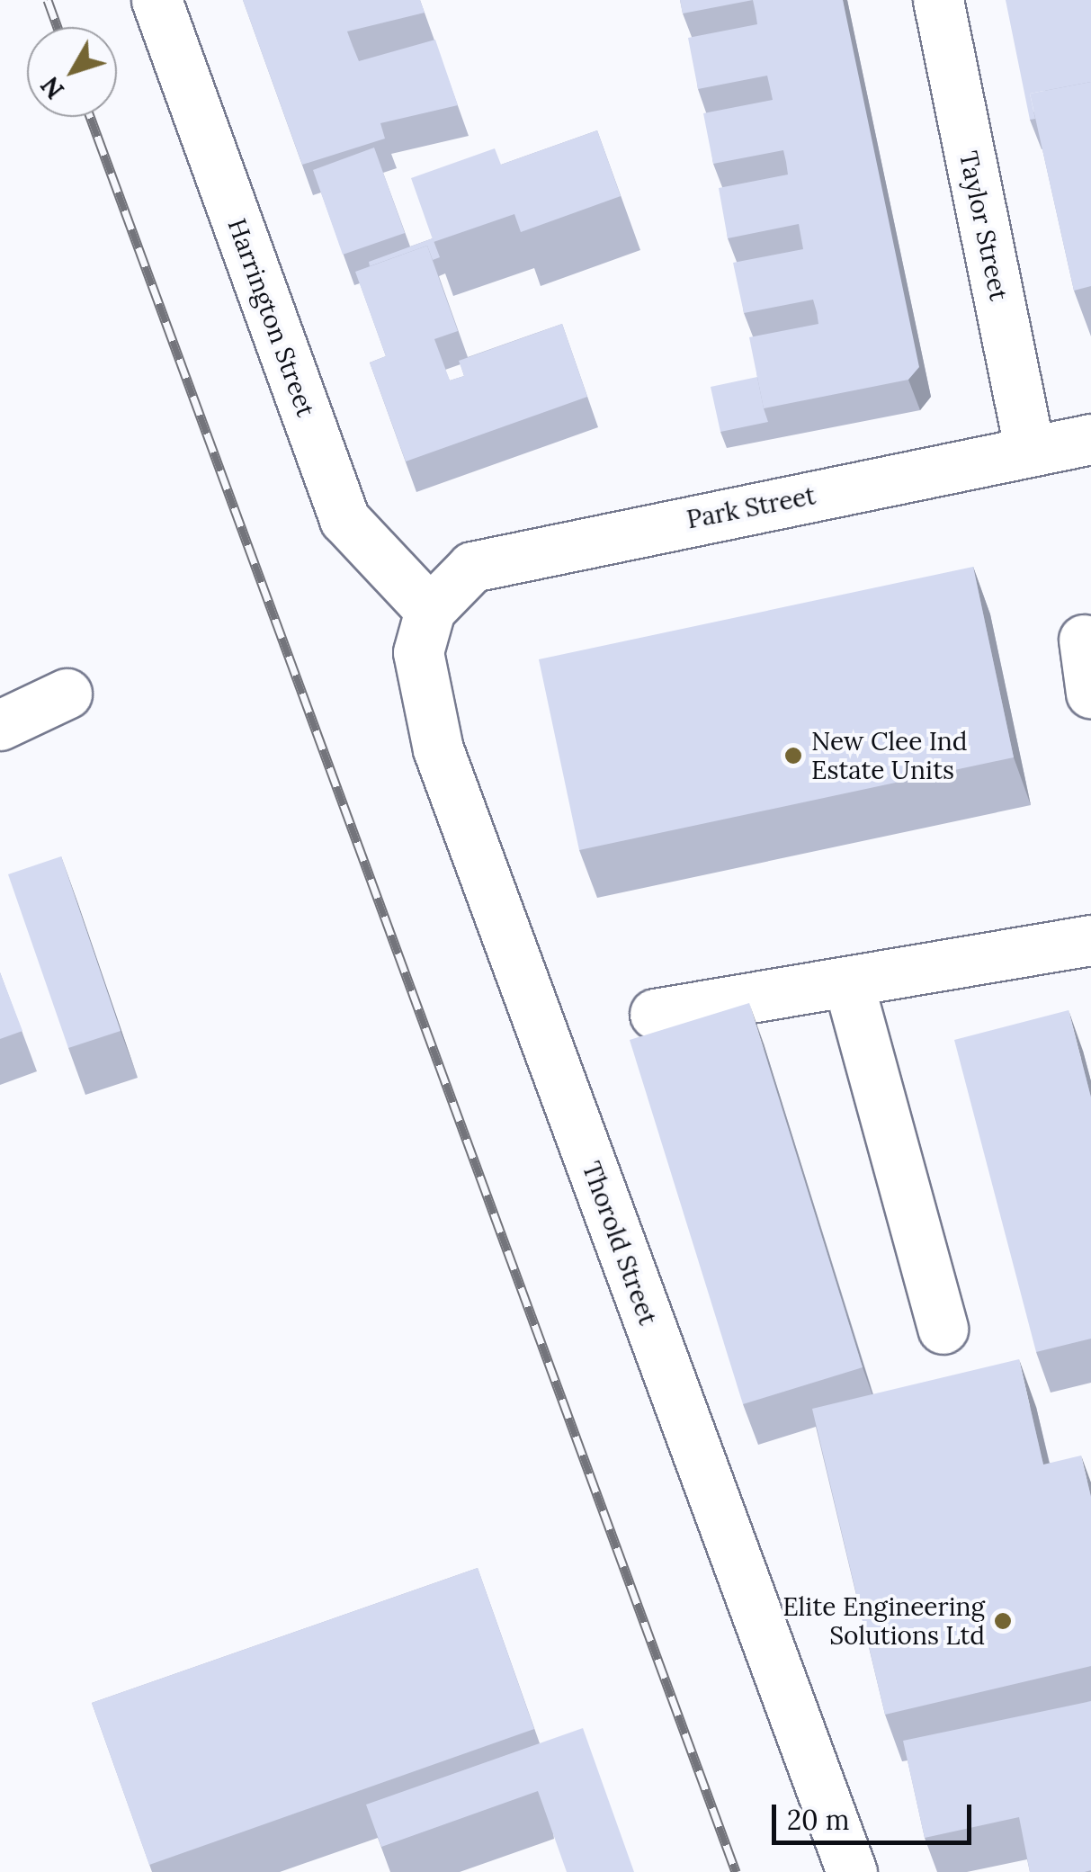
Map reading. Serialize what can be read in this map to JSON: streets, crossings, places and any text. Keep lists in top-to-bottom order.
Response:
{
  "streets": {
    "street": [
      "Taylor Street",
      "Harrington Street",
      "Park Street",
      "Thorold Street"
    ]
  },
  "crossings": [
    ["Taylor Street", "Park Street"],
    ["Harrington Street", "Park Street"],
    ["Harrington Street", "Thorold Street"],
    ["Park Street", "Thorold Street"]
  ],
  "places": ["New Clee Ind Estate Units", "Elite Engineering Solutions Ltd"],
  "scale_bar": "20 m",
  "north": "bottom left"
}
